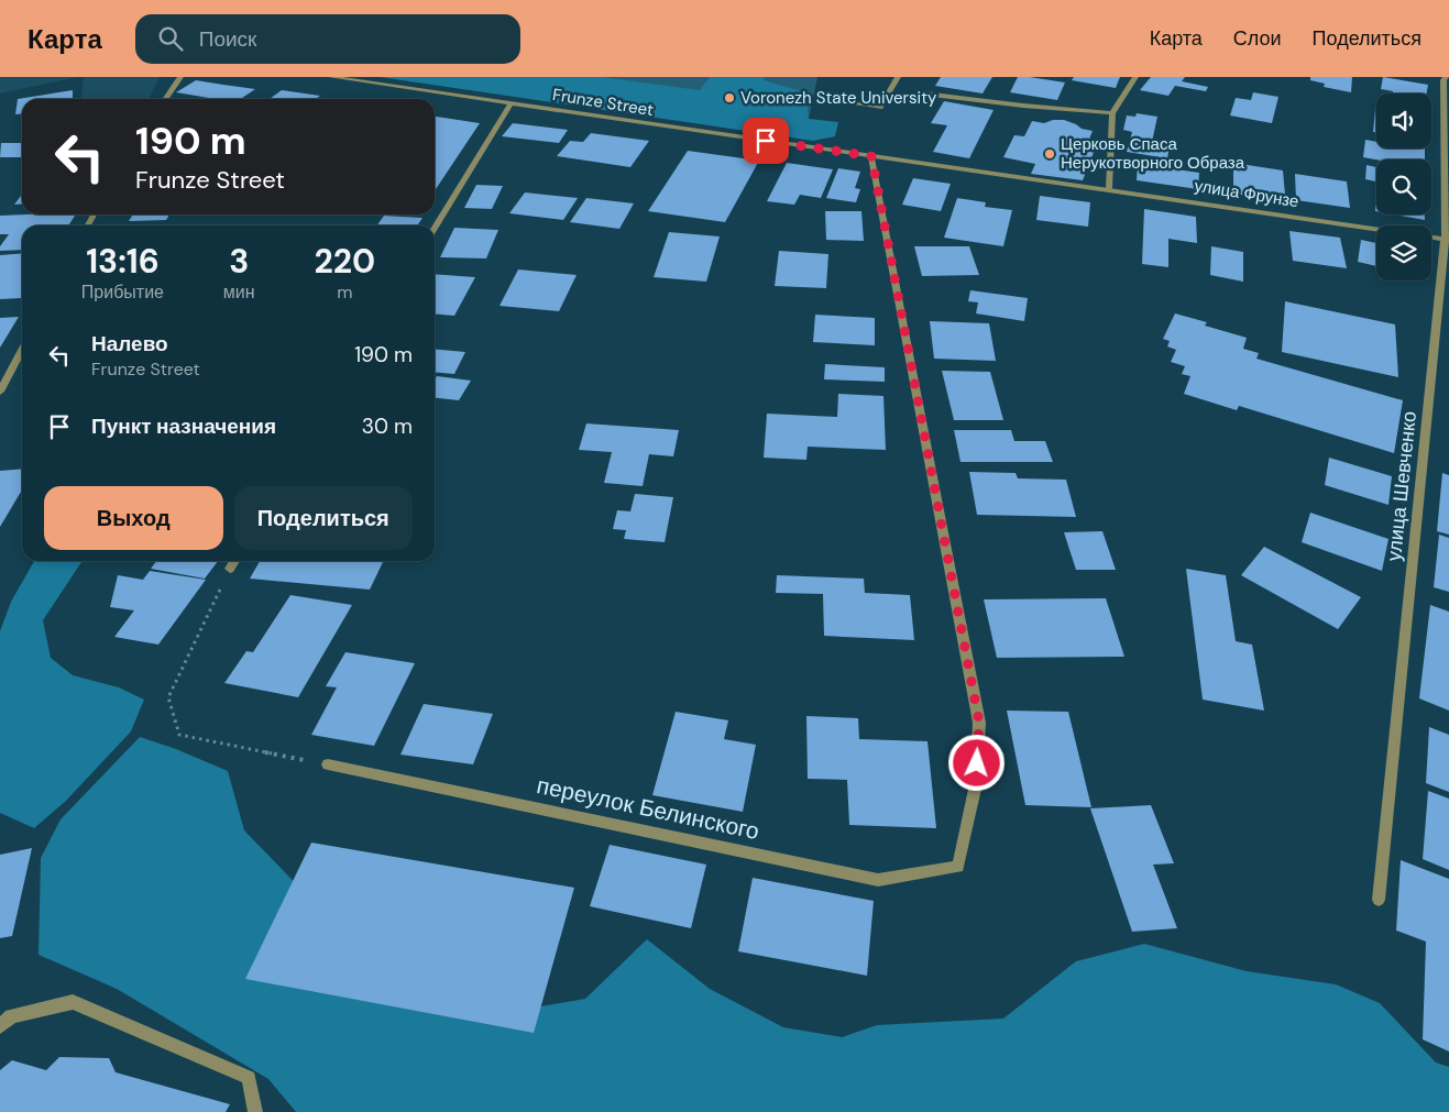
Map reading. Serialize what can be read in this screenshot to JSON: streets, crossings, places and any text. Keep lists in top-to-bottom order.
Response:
{
  "streets": {
    "street": [
      "Frunze Street",
      "улица Фрунзе",
      "улица Шевченко",
      "переулок Белинского"
    ]
  },
  "crossings": [
    ["Frunze Street", "улица Фрунзе"],
    ["Frunze Street", "переулок Белинского"],
    ["улица Фрунзе", "улица Шевченко"],
    ["улица Фрунзе", "переулок Белинского"]
  ],
  "places": ["Voronezh State University", "Церковь Спаса Нерукотворного Образа"],
  "page": {
    "header": "Карта",
    "search": "Поиск",
    "nav": ["Карта", "Слои", "Поделиться"],
    "turn": ["190 m", "Frunze Street"],
    "eta": [
      "13:16",
      "Прибытие",
      "3",
      "мин",
      "220",
      "m"
    ],
    "list": [
      {
        "name": "Налево",
        "note": "Frunze Street",
        "value": "190 m"
      },
      {
        "name": "Пункт назначения",
        "value": "30 m"
      }
    ],
    "buttons": ["Выход", "Поделиться"]
  }
}
